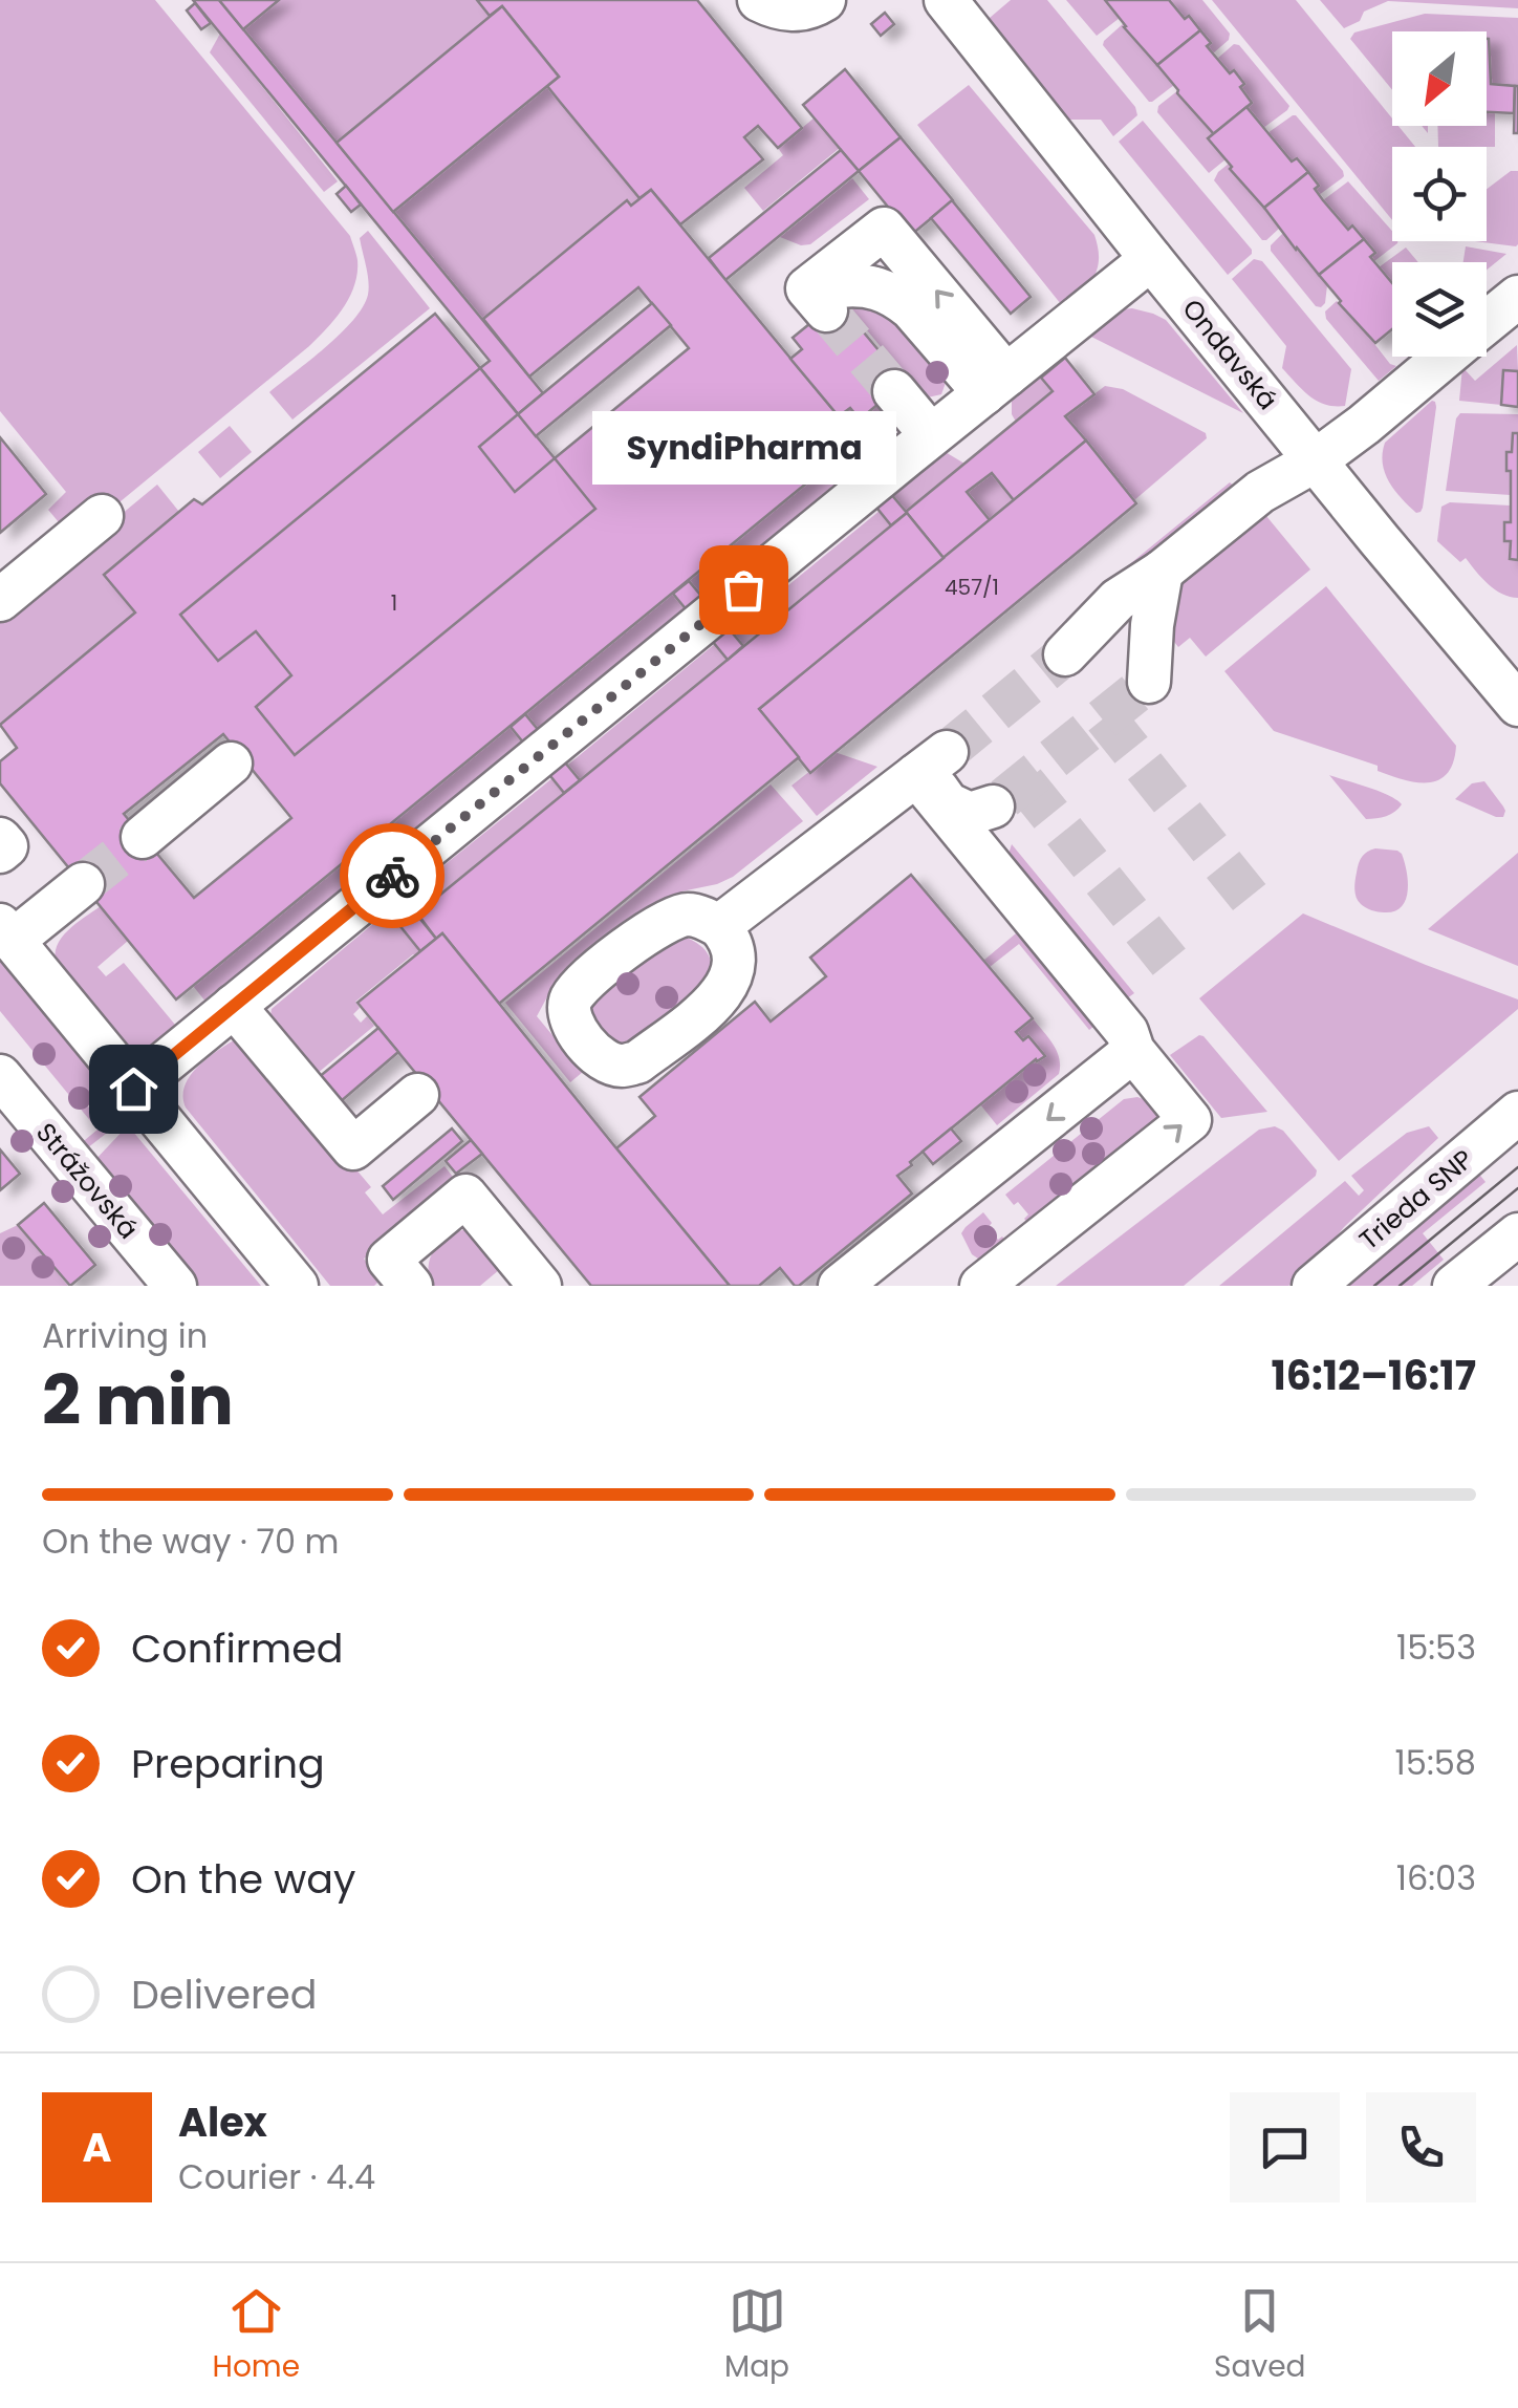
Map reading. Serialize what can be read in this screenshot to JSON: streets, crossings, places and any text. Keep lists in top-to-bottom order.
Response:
{
  "streets": {
    "street": ["Ondavská", "Strážovská", "Trieda SNP"]
  },
  "places": ["SyndiPharma"],
  "house_numbers": ["457/1", "1"],
  "north": "bottom left",
  "page": {
    "bubble": "SyndiPharma",
    "heading": ["2 min", "Arriving in", "16:12–16:17"],
    "panel": ["Alex", "Courier · 4.4"],
    "bar": "On the way · 70 m",
    "list": [
      ["Confirmed", "15:53"],
      ["Preparing", "15:58"],
      ["On the way", "16:03"],
      "Delivered"
    ],
    "round": "A",
    "tabs": ["Home", "Map", "Saved"]
  }
}
